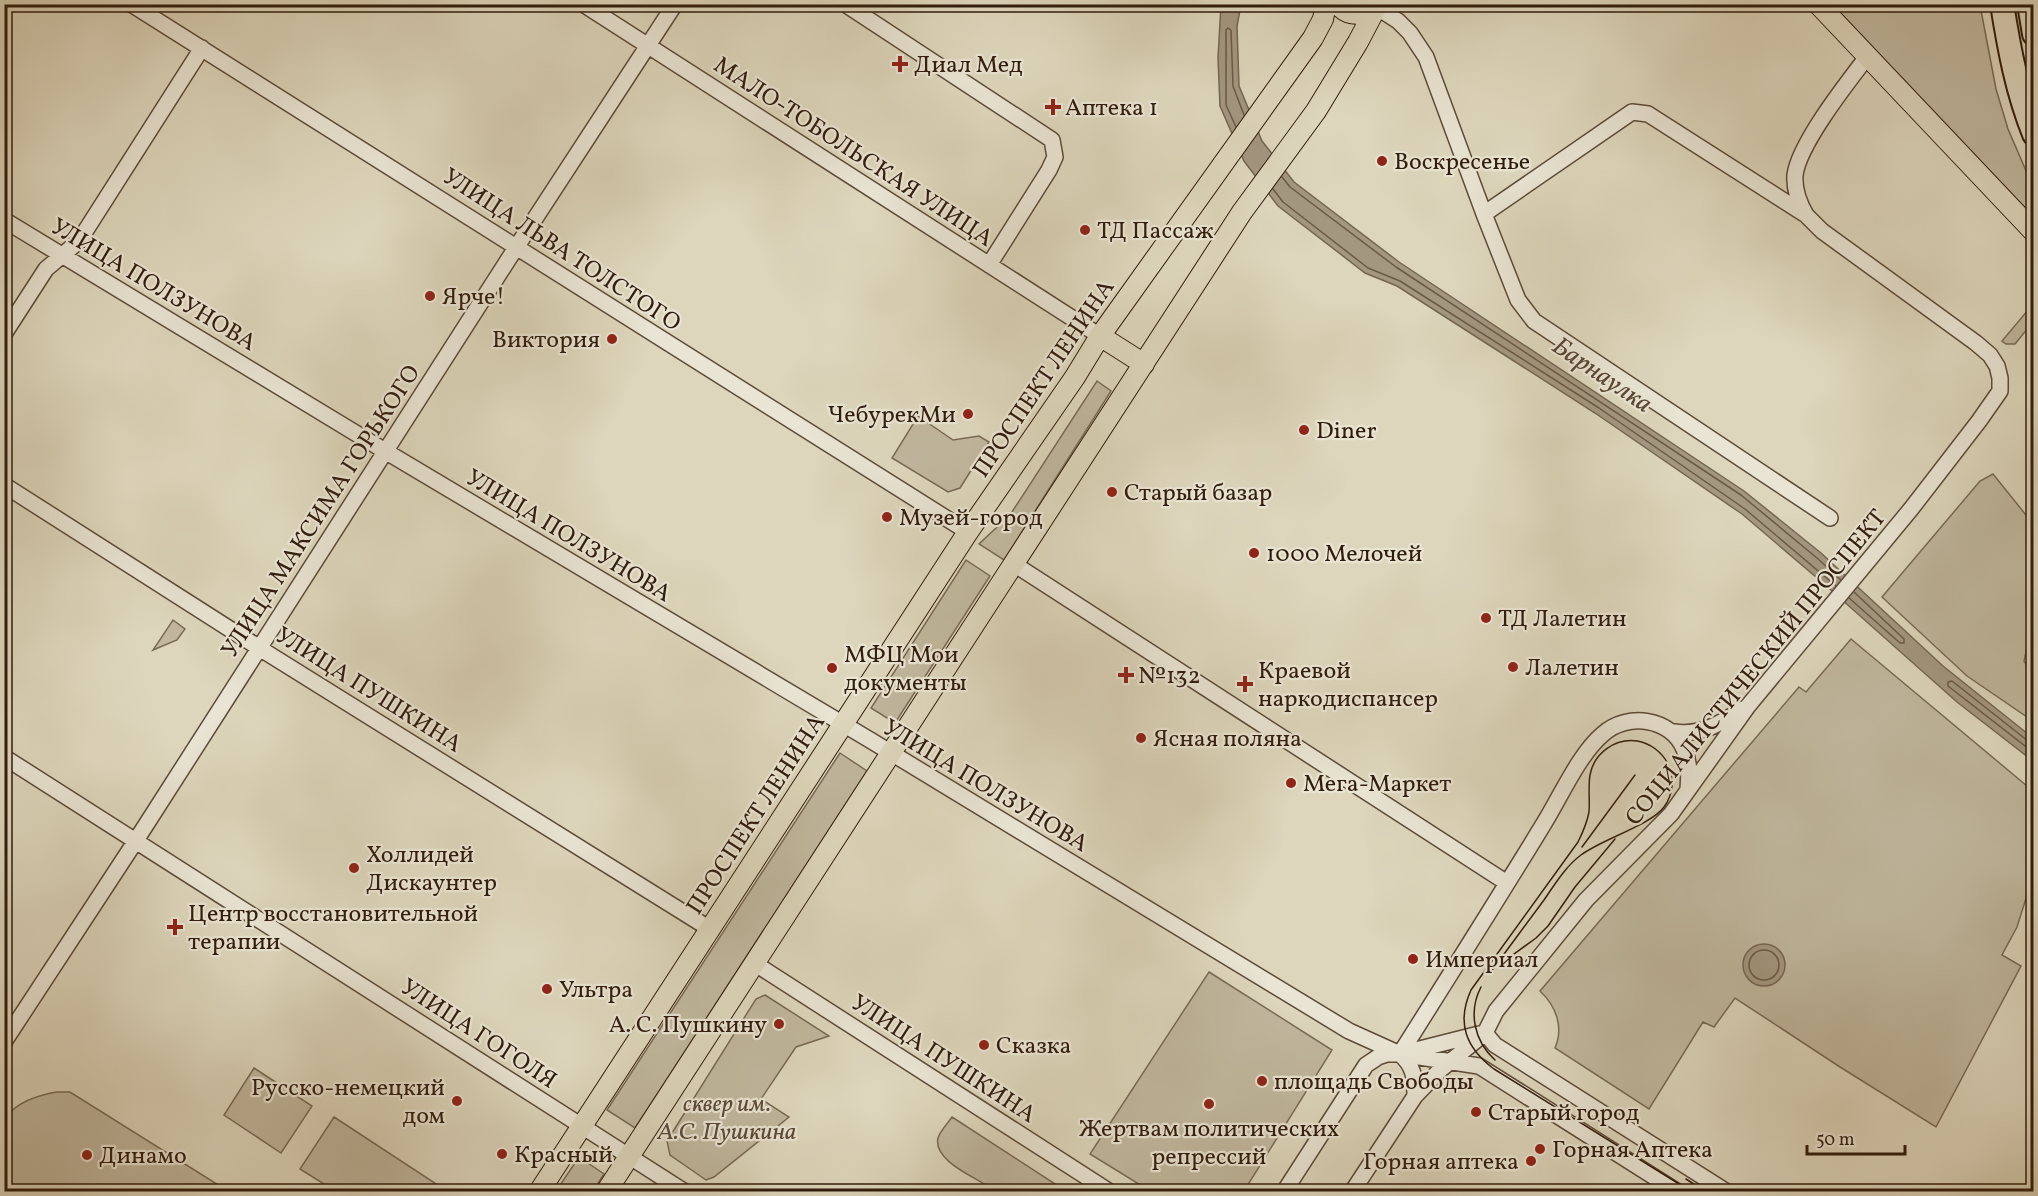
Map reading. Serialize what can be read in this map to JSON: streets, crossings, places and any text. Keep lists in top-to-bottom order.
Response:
{
  "streets": {
    "main road": ["ПРОСПЕКТ ЛЕНИНА"],
    "street": [
      "МАЛО-ТОБОЛЬСКАЯ УЛИЦА",
      "УЛИЦА ЛЬВА ТОЛСТОГО",
      "УЛИЦА ПОЛЗУНОВА",
      "УЛИЦА МАКСИМА ГОРЬКОГО",
      "СОЦИАЛИСТИЧЕСКИЙ ПРОСПЕКТ",
      "УЛИЦА ПУШКИНА",
      "УЛИЦА ГОГОЛЯ"
    ]
  },
  "crossings": [
    ["МАЛО-ТОБОЛЬСКАЯ УЛИЦА", "ПРОСПЕКТ ЛЕНИНА"],
    ["МАЛО-ТОБОЛЬСКАЯ УЛИЦА", "УЛИЦА МАКСИМА ГОРЬКОГО"],
    ["УЛИЦА ЛЬВА ТОЛСТОГО", "ПРОСПЕКТ ЛЕНИНА"],
    ["УЛИЦА ЛЬВА ТОЛСТОГО", "УЛИЦА МАКСИМА ГОРЬКОГО"],
    ["УЛИЦА ПОЛЗУНОВА", "ПРОСПЕКТ ЛЕНИНА"],
    ["УЛИЦА ПОЛЗУНОВА", "УЛИЦА МАКСИМА ГОРЬКОГО"],
    ["УЛИЦА ПОЛЗУНОВА", "СОЦИАЛИСТИЧЕСКИЙ ПРОСПЕКТ"],
    ["ПРОСПЕКТ ЛЕНИНА", "УЛИЦА ПУШКИНА"],
    ["ПРОСПЕКТ ЛЕНИНА", "УЛИЦА ГОГОЛЯ"],
    ["УЛИЦА МАКСИМА ГОРЬКОГО", "УЛИЦА ПУШКИНА"],
    ["УЛИЦА МАКСИМА ГОРЬКОГО", "УЛИЦА ГОГОЛЯ"]
  ],
  "water": ["Барнаулка"],
  "parks": ["сквер им. А.С. Пушкина"],
  "places": {
    "health": [
      "Диал Мед",
      "Аптека 1",
      "№132",
      "Краевой наркодиспансер",
      "Центр восстановительной терапии"
    ],
    "other": [
      "Воскресенье",
      "ТД Пассаж",
      "Ярче!",
      "Виктория",
      "ЧебурекМи",
      "Diner",
      "Старый базар",
      "Музей-город",
      "1000 Мелочей",
      "ТД Лалетин",
      "Лалетин",
      "МФЦ Мои документы",
      "Ясная поляна",
      "Мега-Маркет",
      "Холлидей Дискаунтер",
      "Империал",
      "Ультра",
      "А. С. Пушкину",
      "Сказка",
      "площадь Свободы",
      "Русско-немецкий дом",
      "Жертвам политических репрессий",
      "Старый город",
      "Горная Аптека",
      "Красный",
      "Динамо",
      "Горная аптека"
    ]
  },
  "scale_bar": "50 m"
}
